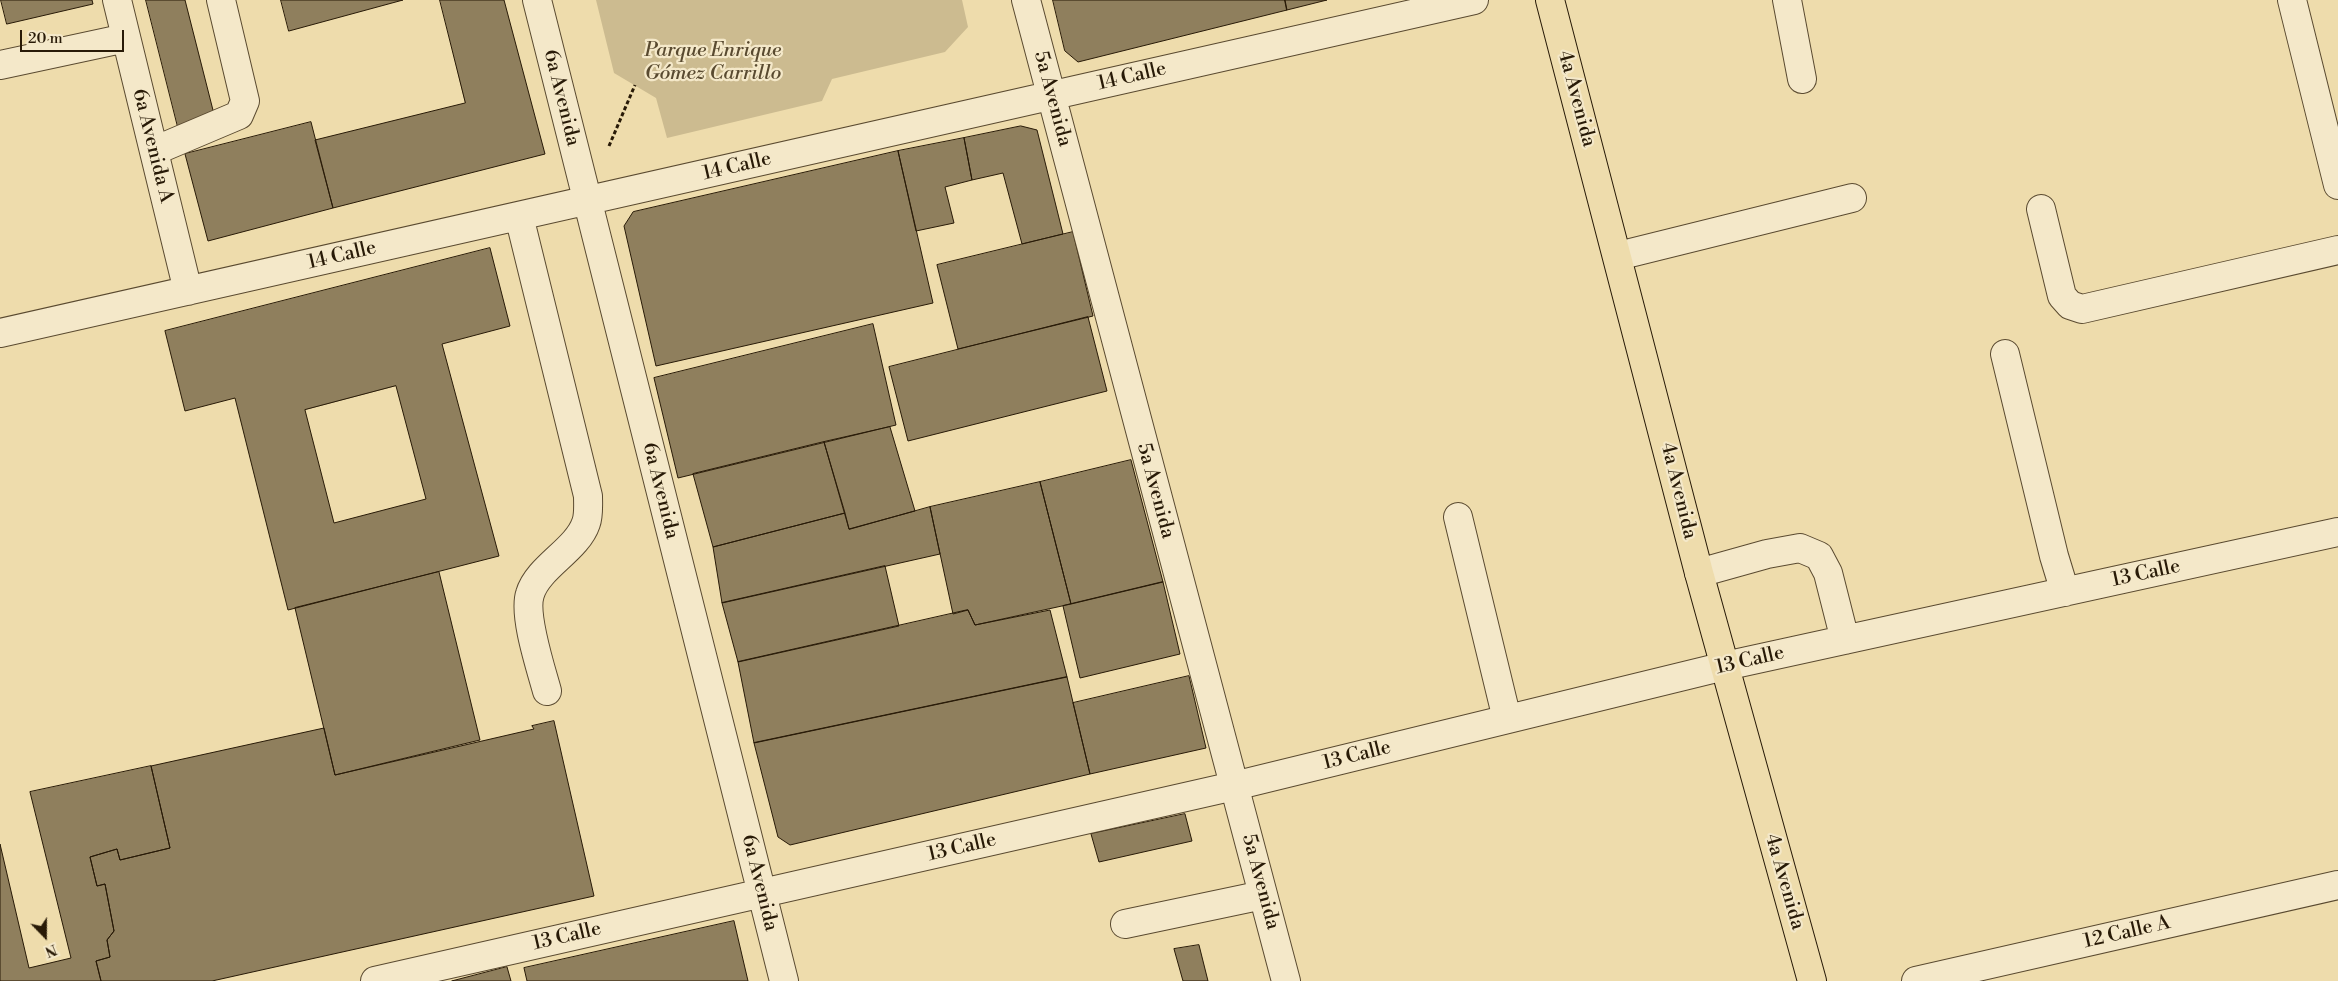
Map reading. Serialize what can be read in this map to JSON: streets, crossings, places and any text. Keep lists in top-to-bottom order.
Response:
{
  "streets": {
    "main road": ["4a Avenida"],
    "street": [
      "14 Calle",
      "6a Avenida",
      "5a Avenida",
      "6a Avenida A",
      "13 Calle",
      "12 Calle A"
    ]
  },
  "crossings": [
    ["14 Calle", "6a Avenida"],
    ["14 Calle", "5a Avenida"],
    ["14 Calle", "6a Avenida A"],
    ["6a Avenida", "13 Calle"],
    ["5a Avenida", "13 Calle"],
    ["4a Avenida", "13 Calle"]
  ],
  "parks": ["Parque Enrique Gómez Carrillo"],
  "scale_bar": "20 m",
  "north": "bottom"
}
